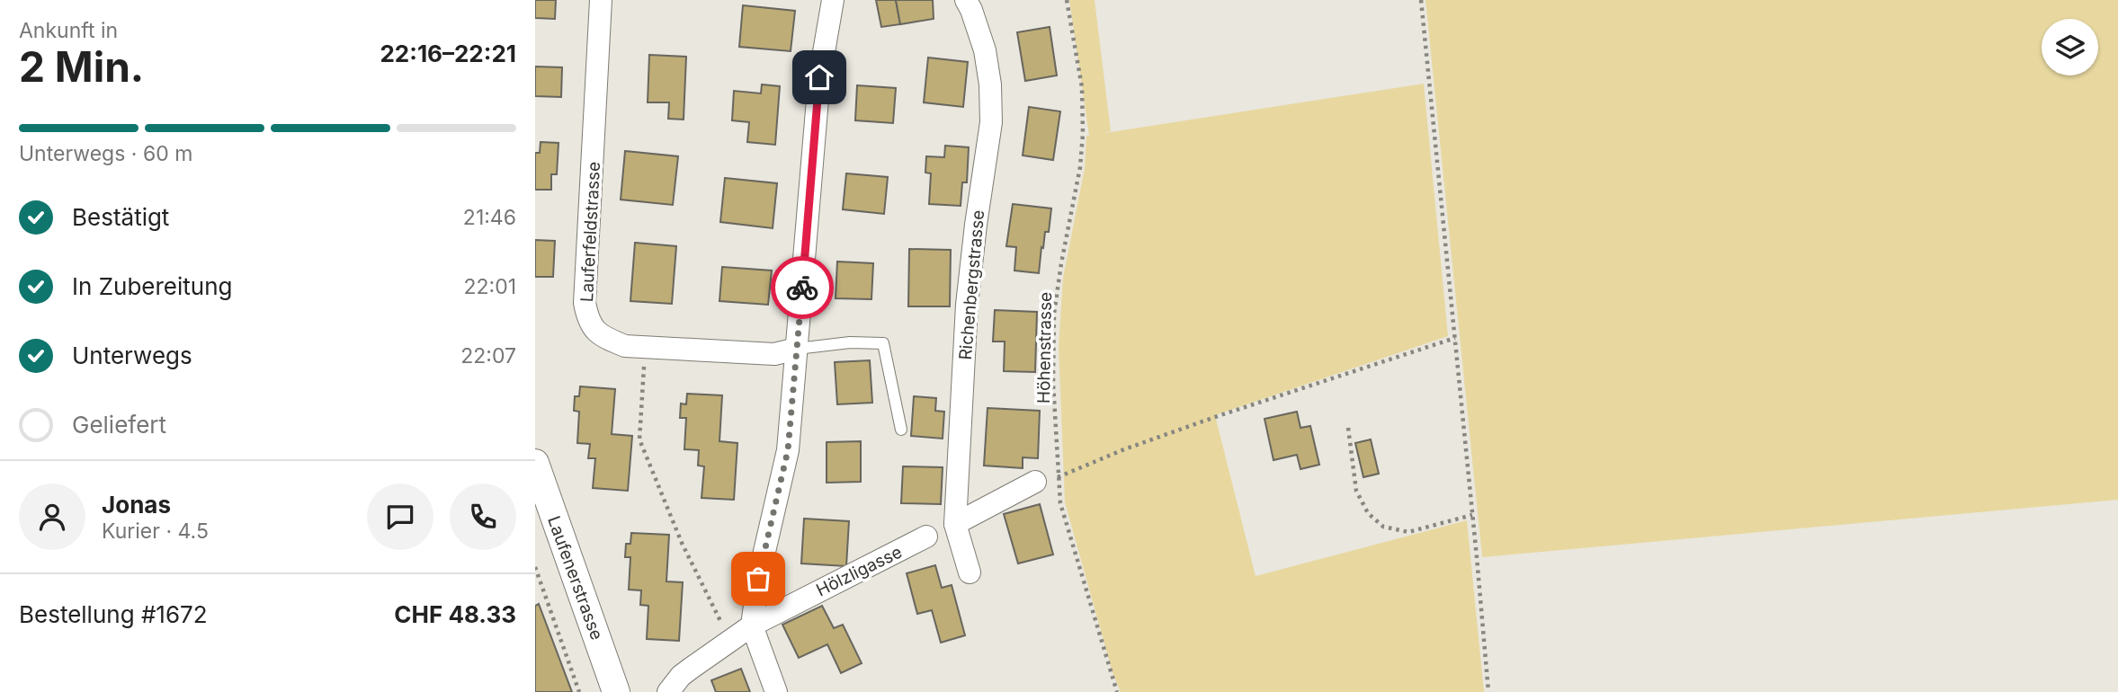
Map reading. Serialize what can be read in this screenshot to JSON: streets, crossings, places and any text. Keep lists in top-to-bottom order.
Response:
{
  "streets": {
    "street": [
      "Lauferfeldstrasse",
      "Richenbergstrasse",
      "Hölzligasse",
      "Laufenerstrasse"
    ],
    "path": ["Höhenstrasse"]
  },
  "page": {
    "heading": ["2 Min.", "Ankunft in", "22:16–22:21"],
    "panel": [
      "Jonas",
      "Kurier · 4.5",
      "Bestellung #1672",
      "CHF 48.33"
    ],
    "bar": "Unterwegs · 60 m",
    "list": [
      ["Bestätigt", "21:46"],
      ["In Zubereitung", "22:01"],
      ["Unterwegs", "22:07"],
      "Geliefert"
    ]
  }
}
